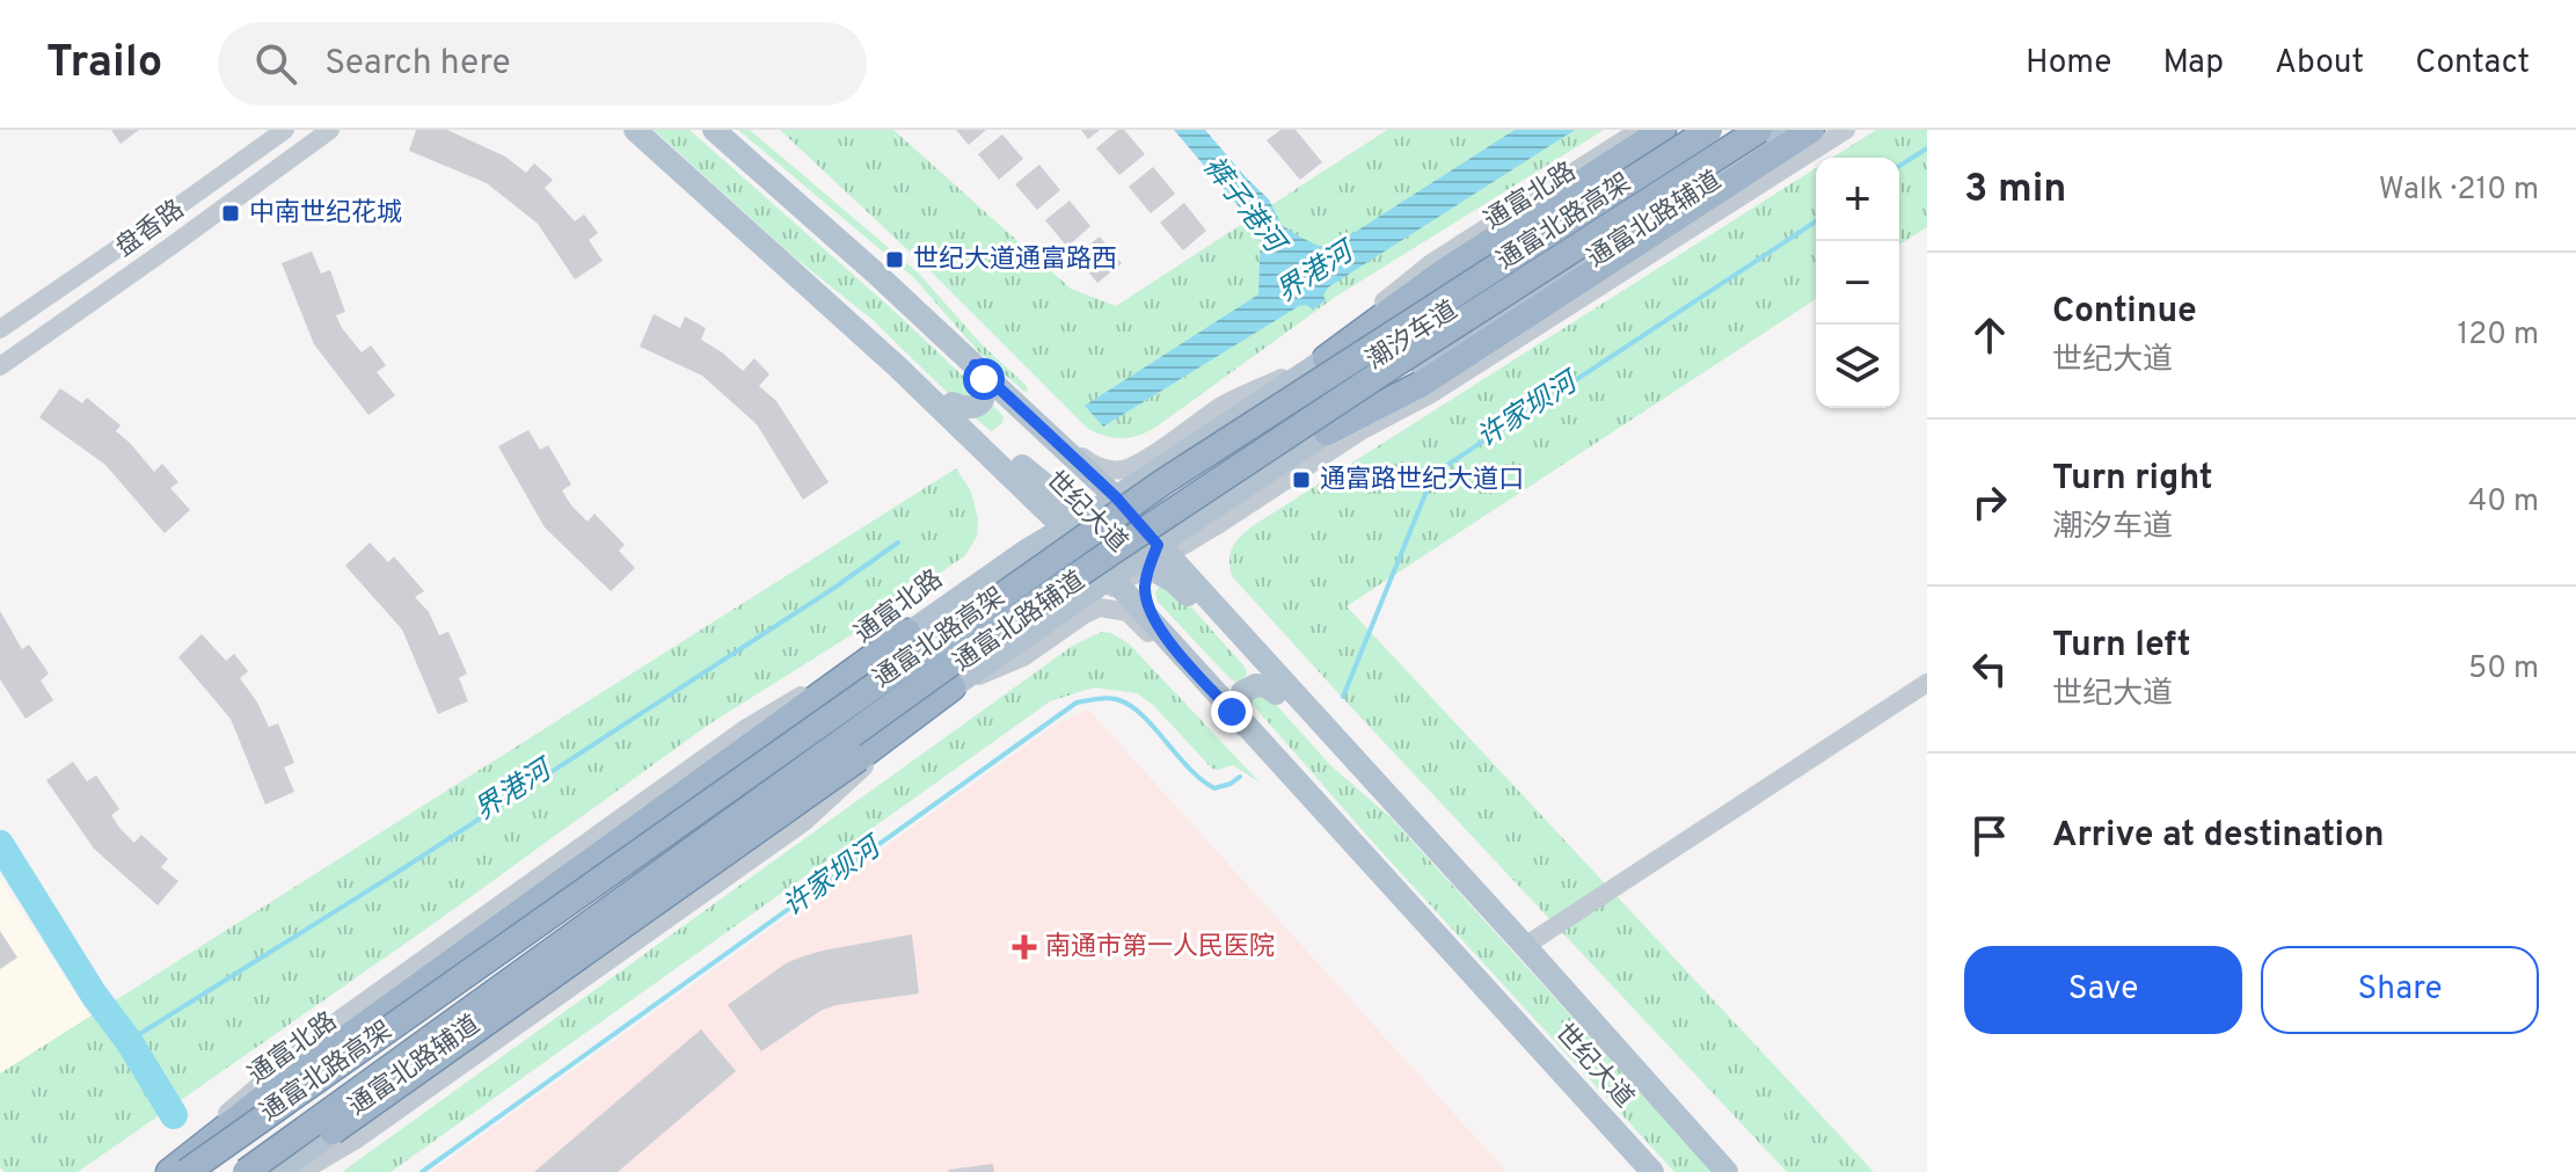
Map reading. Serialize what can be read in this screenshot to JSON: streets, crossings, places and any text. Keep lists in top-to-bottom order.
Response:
{
  "streets": {
    "highway": ["通富北路高架"],
    "main road": ["通富北路", "世纪大道"],
    "street": ["通富北路辅道", "盘香路"],
    "lane": ["潮汐车道"]
  },
  "crossings": [
    ["通富北路", "世纪大道"],
    ["通富北路辅道", "世纪大道"]
  ],
  "water": ["裤子港河", "界港河", "许家坝河"],
  "places": {
    "transit": ["中南世纪花城", "世纪大道通富路西", "通富路世纪大道口"],
    "health": ["南通市第一人民医院"]
  },
  "page": {
    "header": "Trailo",
    "search": "Search here",
    "nav": [
      "Home",
      "Map",
      "About",
      "Contact"
    ],
    "heading": ["3 min", "Walk · 210 m"],
    "map_buttons": ["+", "−"],
    "list": [
      ["Continue", "世纪大道", "120 m"],
      ["Turn right", "潮汐车道", "40 m"],
      ["Turn left", "世纪大道", "50 m"],
      "Arrive at destination"
    ],
    "buttons": ["Save", "Share"]
  }
}
